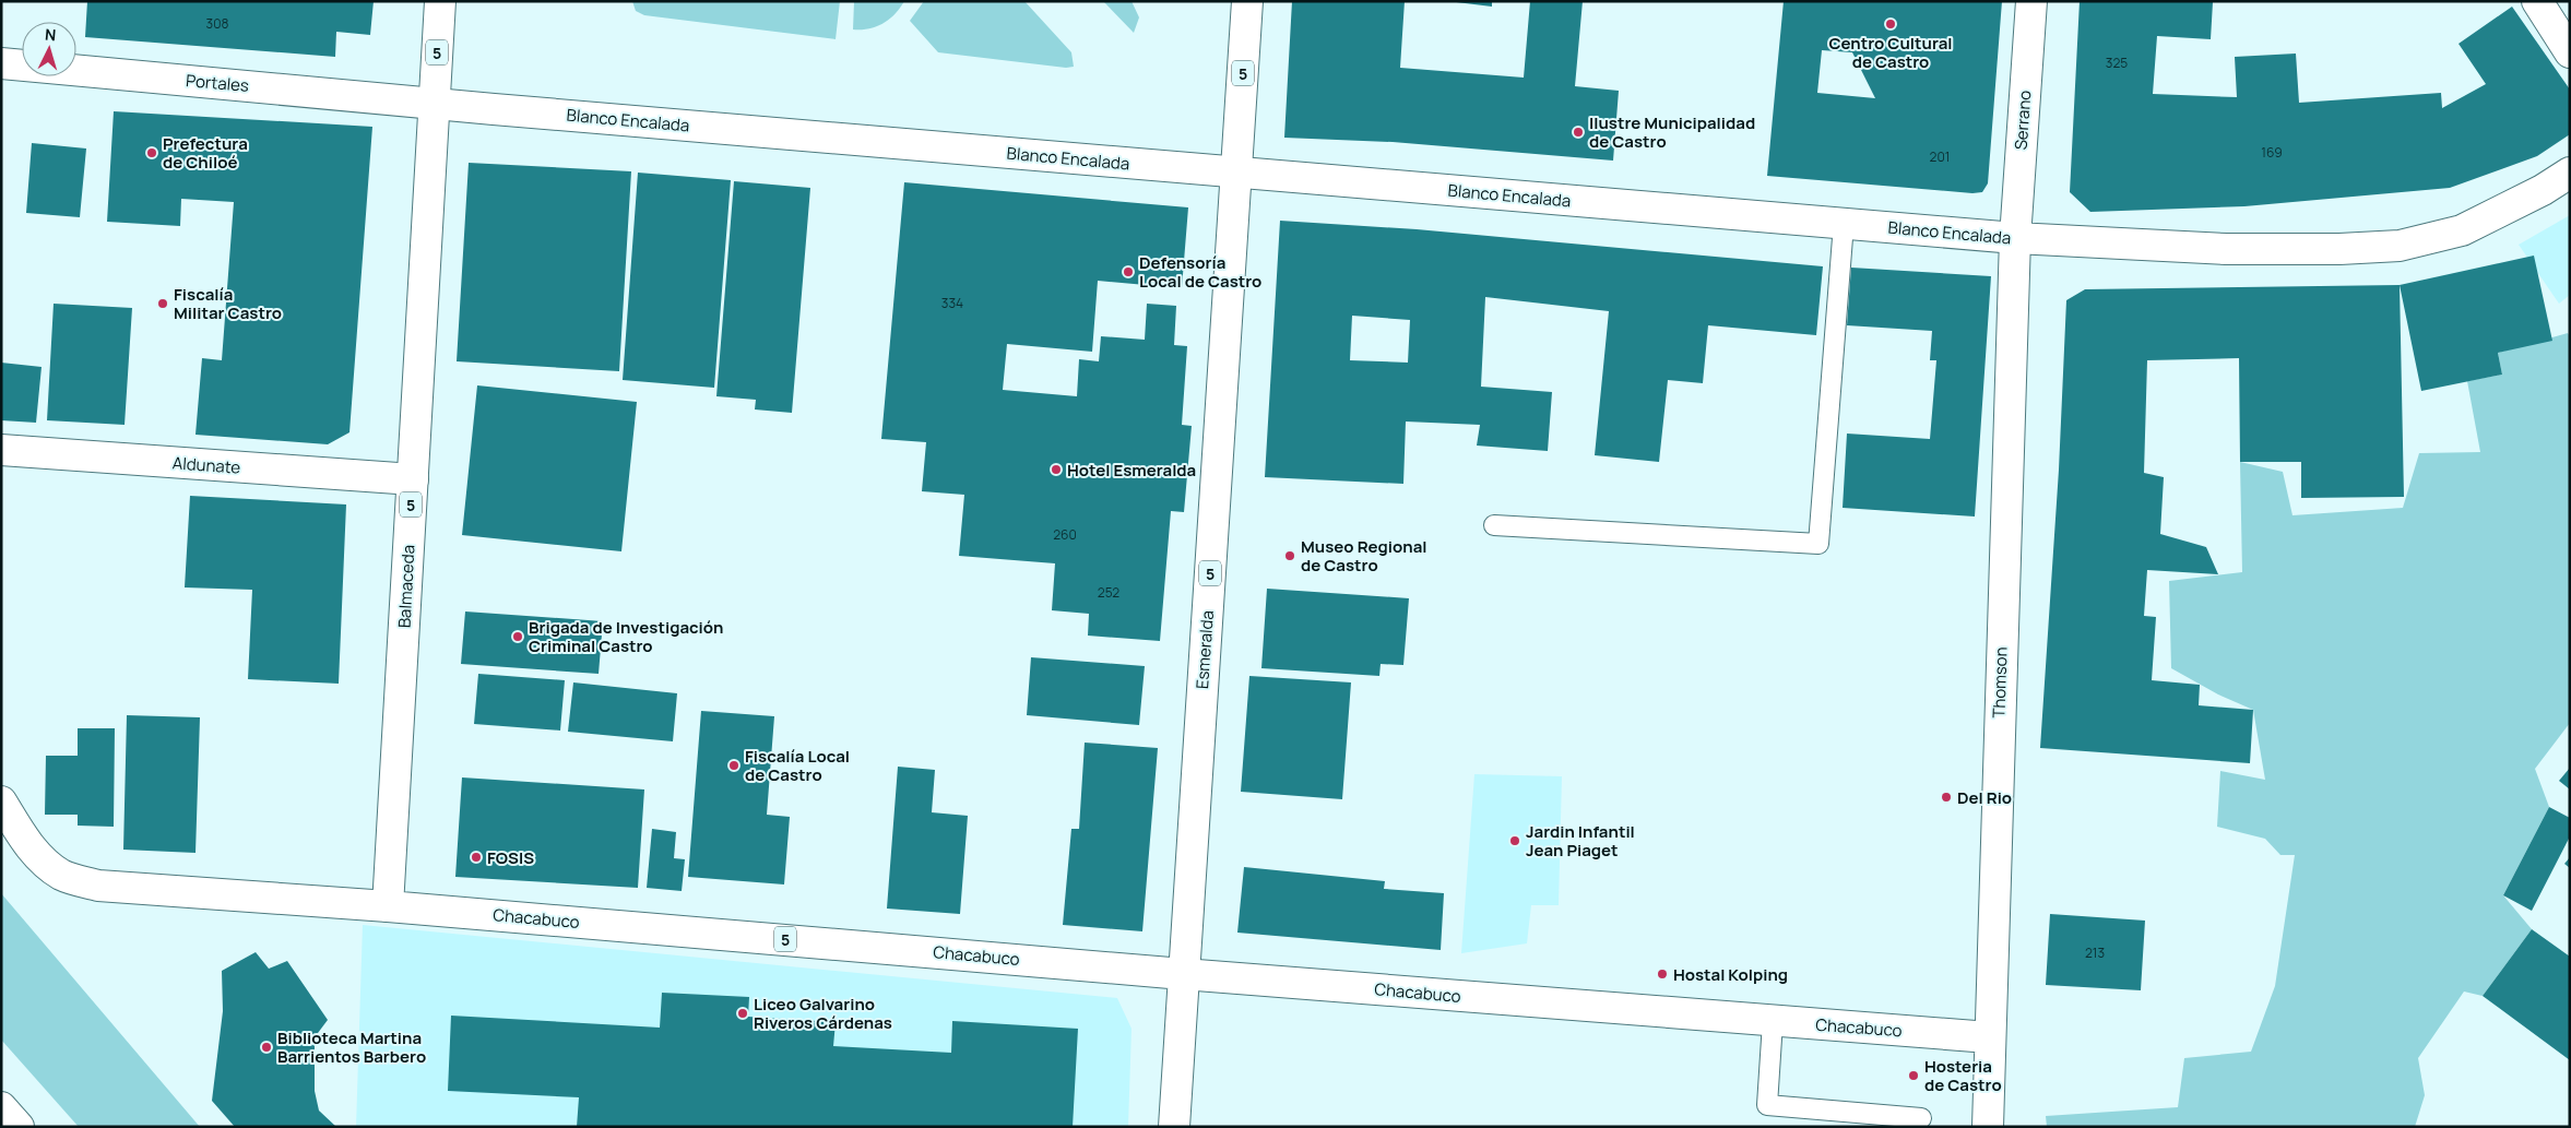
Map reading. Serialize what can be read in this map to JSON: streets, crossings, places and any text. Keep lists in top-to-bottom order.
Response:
{
  "streets": {
    "main road": [
      "5",
      "Portales",
      "Blanco Encalada",
      "Serrano",
      "Aldunate",
      "Balmaceda",
      "Esmeralda",
      "Thomson",
      "Chacabuco"
    ]
  },
  "crossings": [
    ["5", "Portales"],
    ["5", "Blanco Encalada"],
    ["5", "Balmaceda"],
    ["5", "Esmeralda"],
    ["Portales", "Blanco Encalada"],
    ["Portales", "Balmaceda"],
    ["Blanco Encalada", "Serrano"],
    ["Blanco Encalada", "Balmaceda"],
    ["Blanco Encalada", "Esmeralda"],
    ["Blanco Encalada", "Thomson"],
    ["Serrano", "Thomson"],
    ["Aldunate", "Balmaceda"],
    ["Balmaceda", "Chacabuco"],
    ["Esmeralda", "Chacabuco"],
    ["Thomson", "Chacabuco"]
  ],
  "places": [
    "Centro Cultural de Castro",
    "Ilustre Municipalidad de Castro",
    "Prefectura de Chiloé",
    "Defensoría Local de Castro",
    "Fiscalía Militar Castro",
    "Hotel Esmeralda",
    "Museo Regional de Castro",
    "Brigada de Investigación Criminal Castro",
    "Fiscalía Local de Castro",
    "Del Rio",
    "Jardin Infantil Jean Piaget",
    "FOSIS",
    "Hostal Kolping",
    "Liceo Galvarino Riveros Cárdenas",
    "Biblioteca Martina Barrientos Barbero",
    "Hosteria de Castro"
  ],
  "house_numbers": [
    "308",
    "325",
    "169",
    "201",
    "334",
    "260",
    "252",
    "213"
  ],
  "north": "top"
}
